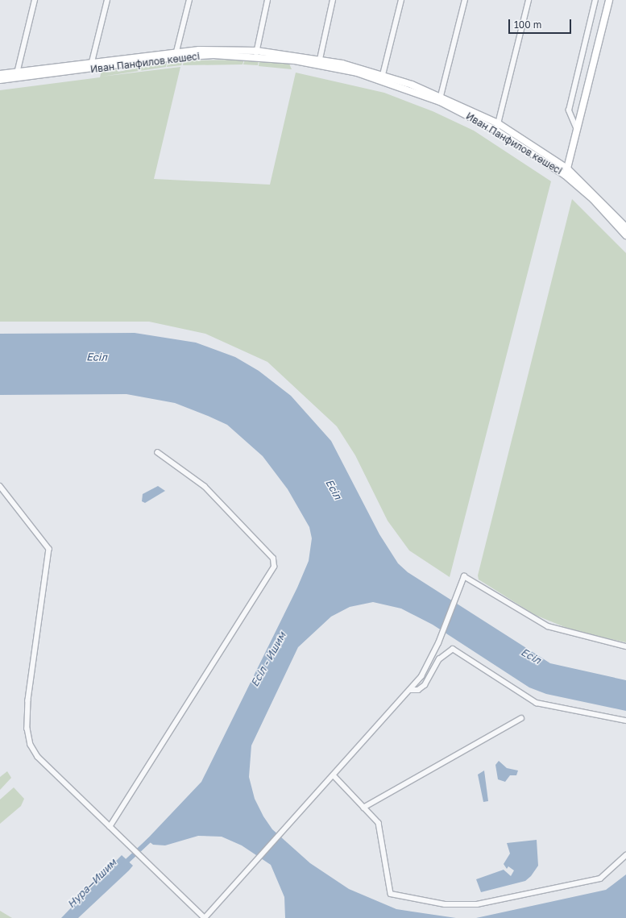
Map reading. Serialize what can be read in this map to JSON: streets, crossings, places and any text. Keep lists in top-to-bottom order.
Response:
{
  "streets": {
    "street": ["Иван Панфилов көшесі"]
  },
  "water": ["Есіл", "Есіл - Ишим", "Нура—Ишим"],
  "scale_bar": "100 m"
}
